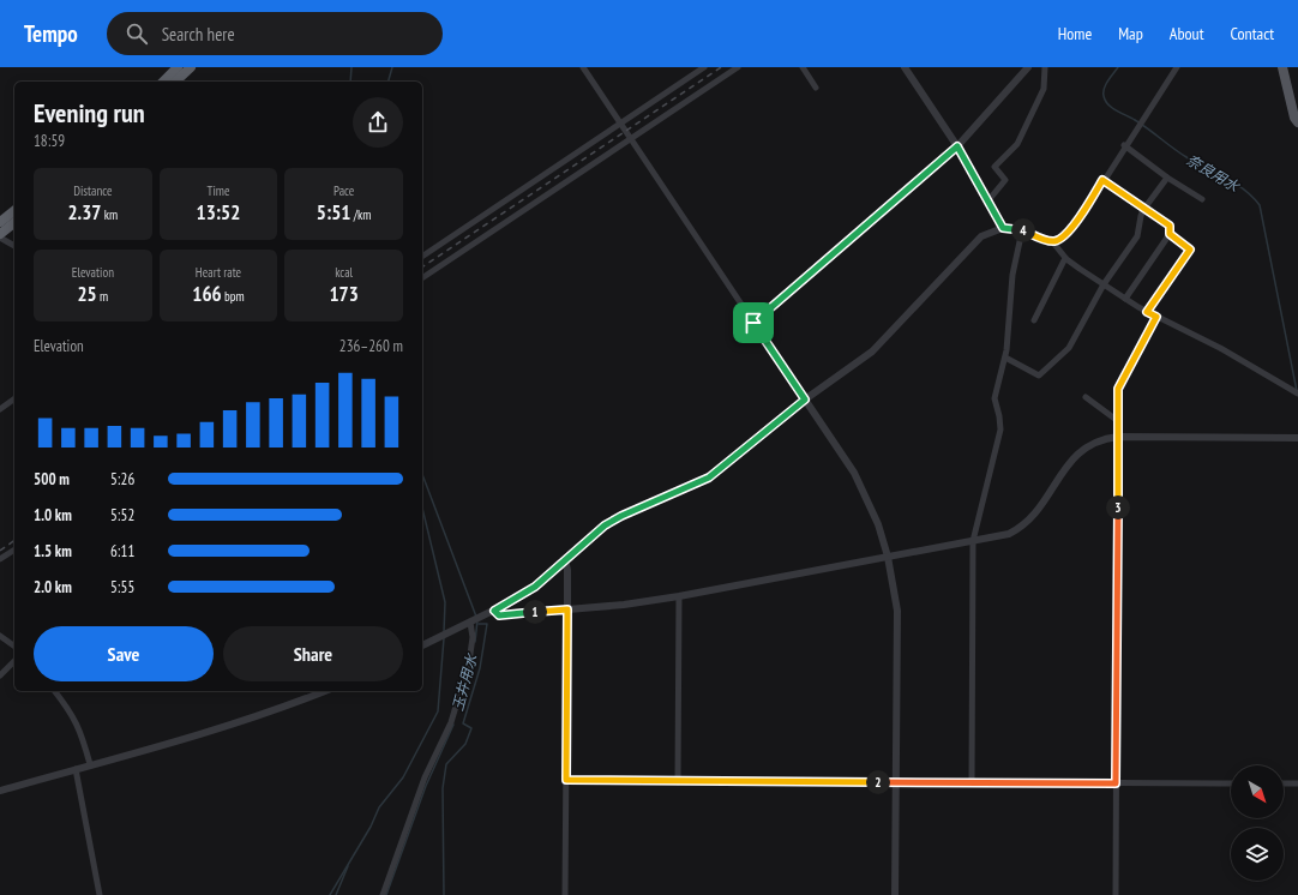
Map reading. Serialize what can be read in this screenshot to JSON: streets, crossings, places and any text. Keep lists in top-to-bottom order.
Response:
{
  "water": ["奈良用水", "玉井用水"],
  "north": "bottom right",
  "page": {
    "header": "Tempo",
    "search": "Search here",
    "nav": [
      "Home",
      "Map",
      "About",
      "Contact"
    ],
    "heading": ["Evening run", "18:59"],
    "stats": [
      ["Distance", "2.37 km"],
      ["Time", "13:52"],
      ["Pace", "5:51 /km"],
      ["Elevation", "25 m"],
      ["Heart rate", "166 bpm"],
      ["kcal", "173"]
    ],
    "pins": [
      "4",
      "3",
      "1",
      "2"
    ],
    "chart": ["Elevation", "236–260 m"],
    "list": [
      {
        "name": "500 m",
        "note": "5:26"
      },
      {
        "name": "1.0 km",
        "note": "5:52"
      },
      {
        "name": "1.5 km",
        "note": "6:11"
      },
      {
        "name": "2.0 km",
        "note": "5:55"
      }
    ],
    "buttons": ["Save", "Share"]
  }
}
